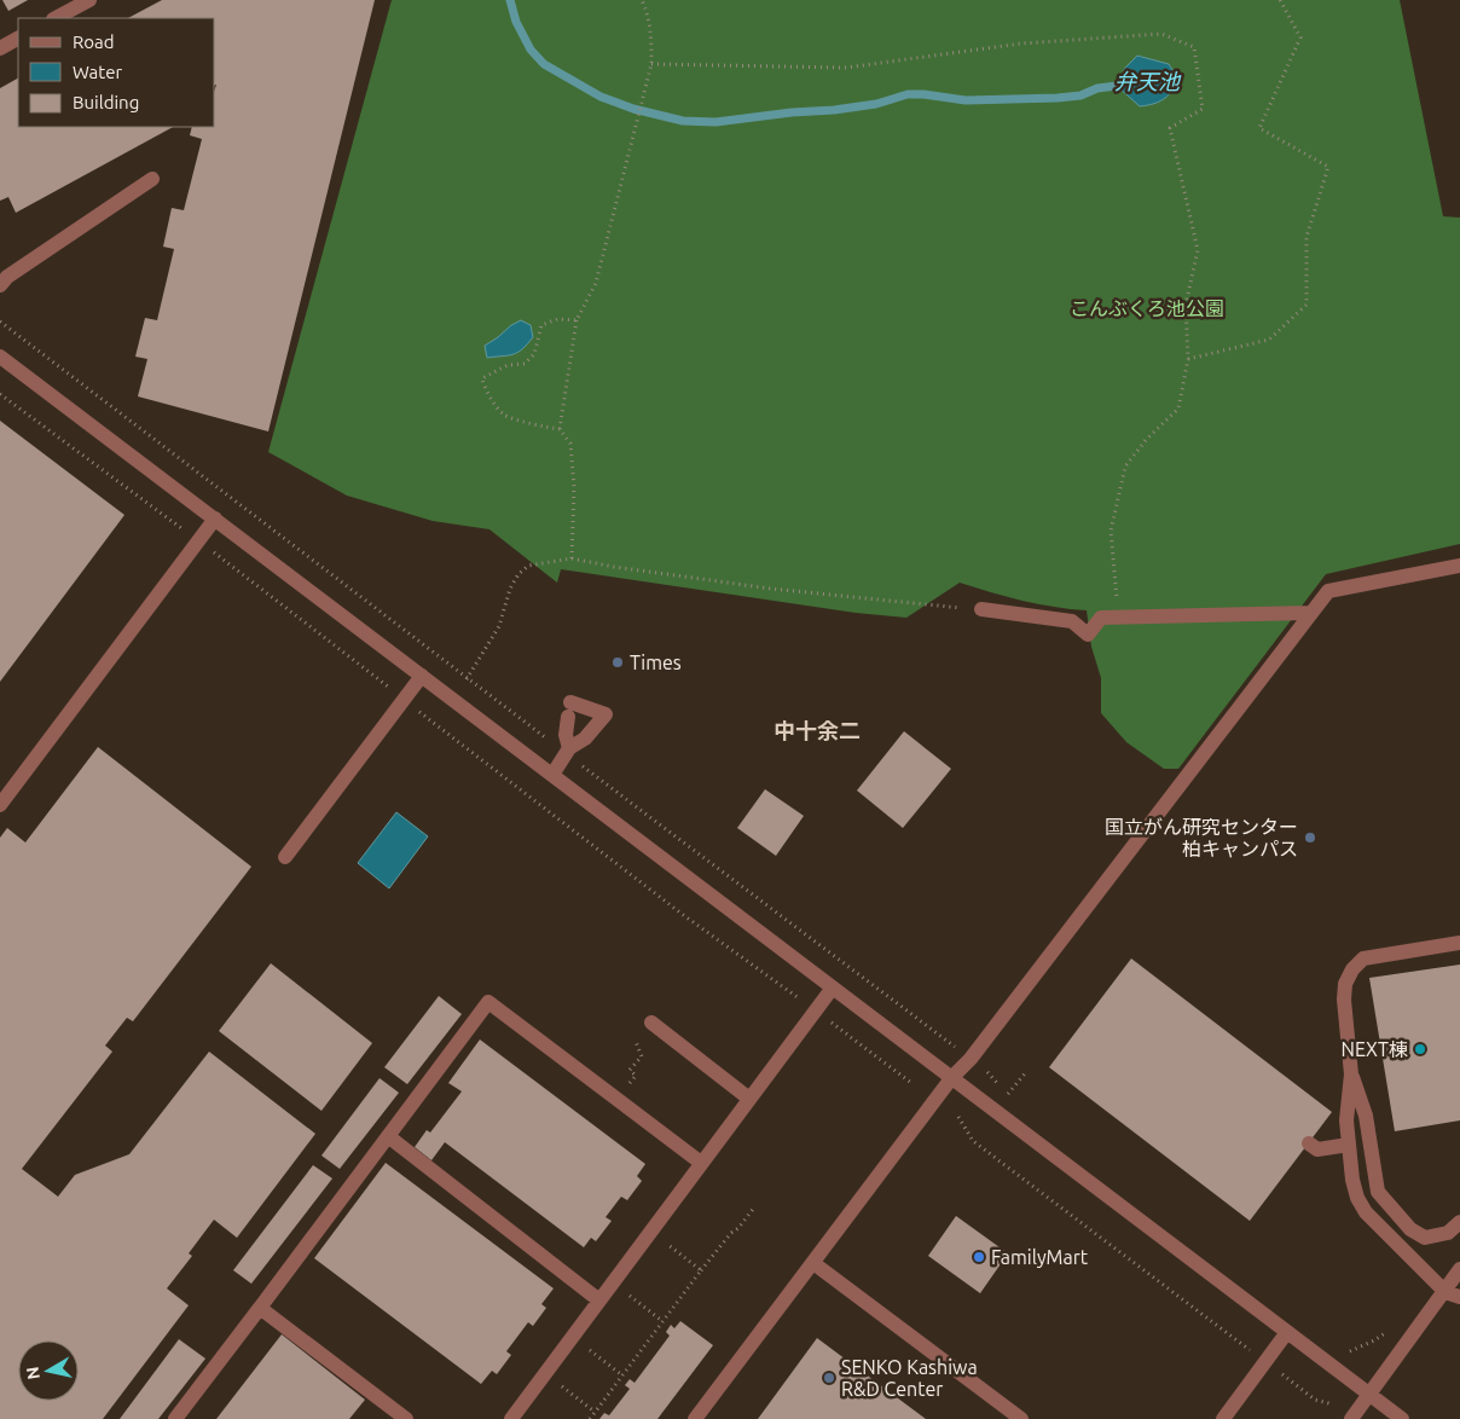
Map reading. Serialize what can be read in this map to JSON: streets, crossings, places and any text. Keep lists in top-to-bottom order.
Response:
{
  "districts": ["中十余二"],
  "water": ["弁天池"],
  "parks": ["こんぶくろ池公園"],
  "places": [
    "Times",
    "国立がん研究センター 柏キャンパス",
    "NEXT棟",
    "FamilyMart",
    "SENKO Kashiwa R&D Center"
  ],
  "legend": ["Road", "Water", "Building"],
  "north": "left"
}
